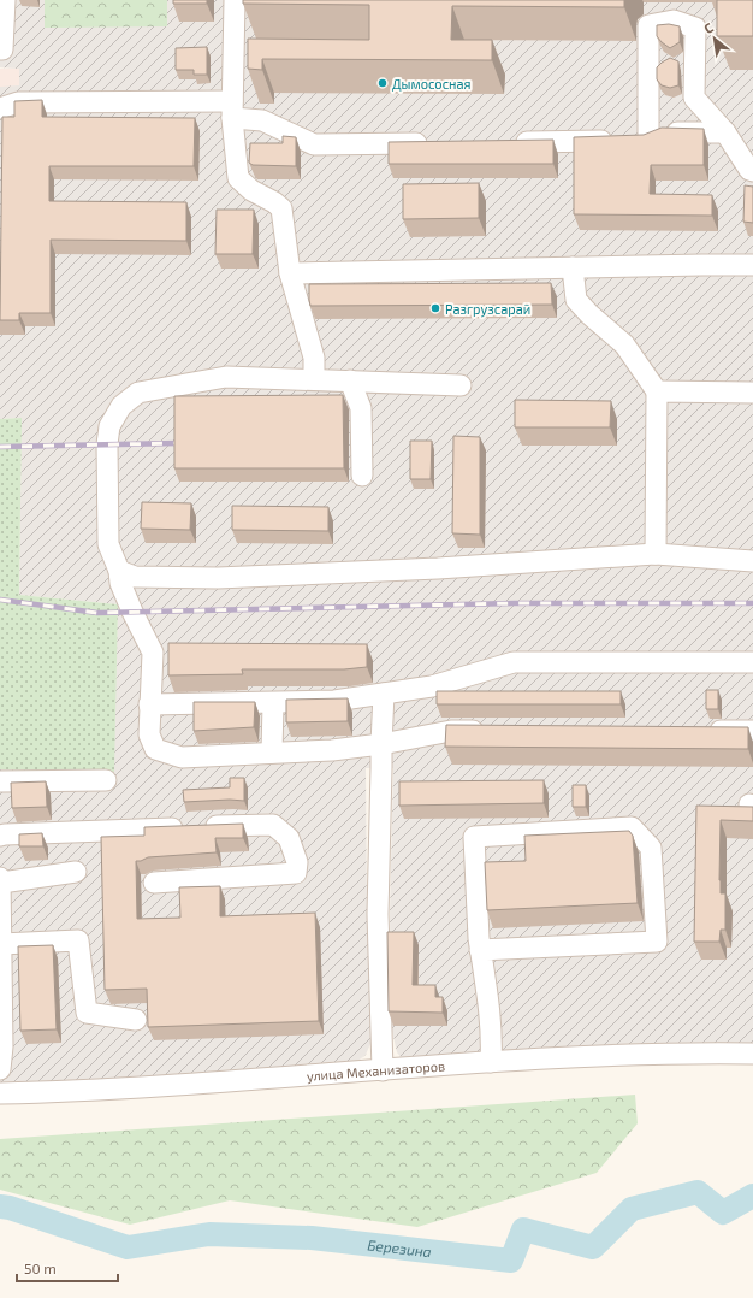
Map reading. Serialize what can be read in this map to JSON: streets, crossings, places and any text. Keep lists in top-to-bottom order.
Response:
{
  "streets": {
    "street": ["улица Механизаторов"]
  },
  "water": ["Березина"],
  "places": ["Дымососная", "Разгрузсарай"],
  "scale_bar": "50 m",
  "north": "top left"
}
